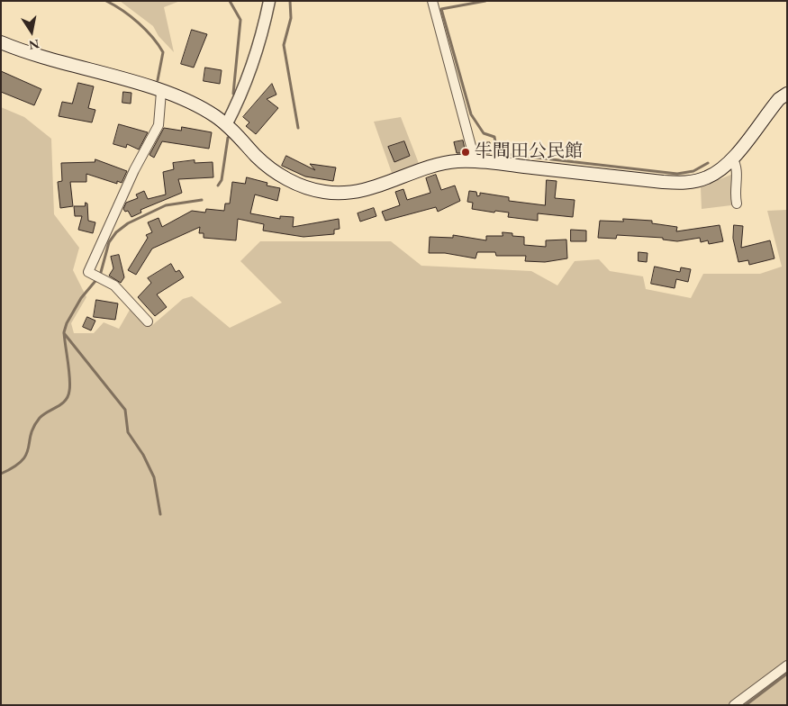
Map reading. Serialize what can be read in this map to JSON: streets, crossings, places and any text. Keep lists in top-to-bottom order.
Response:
{
  "places": ["牛間田公民館"],
  "north": "bottom"
}
